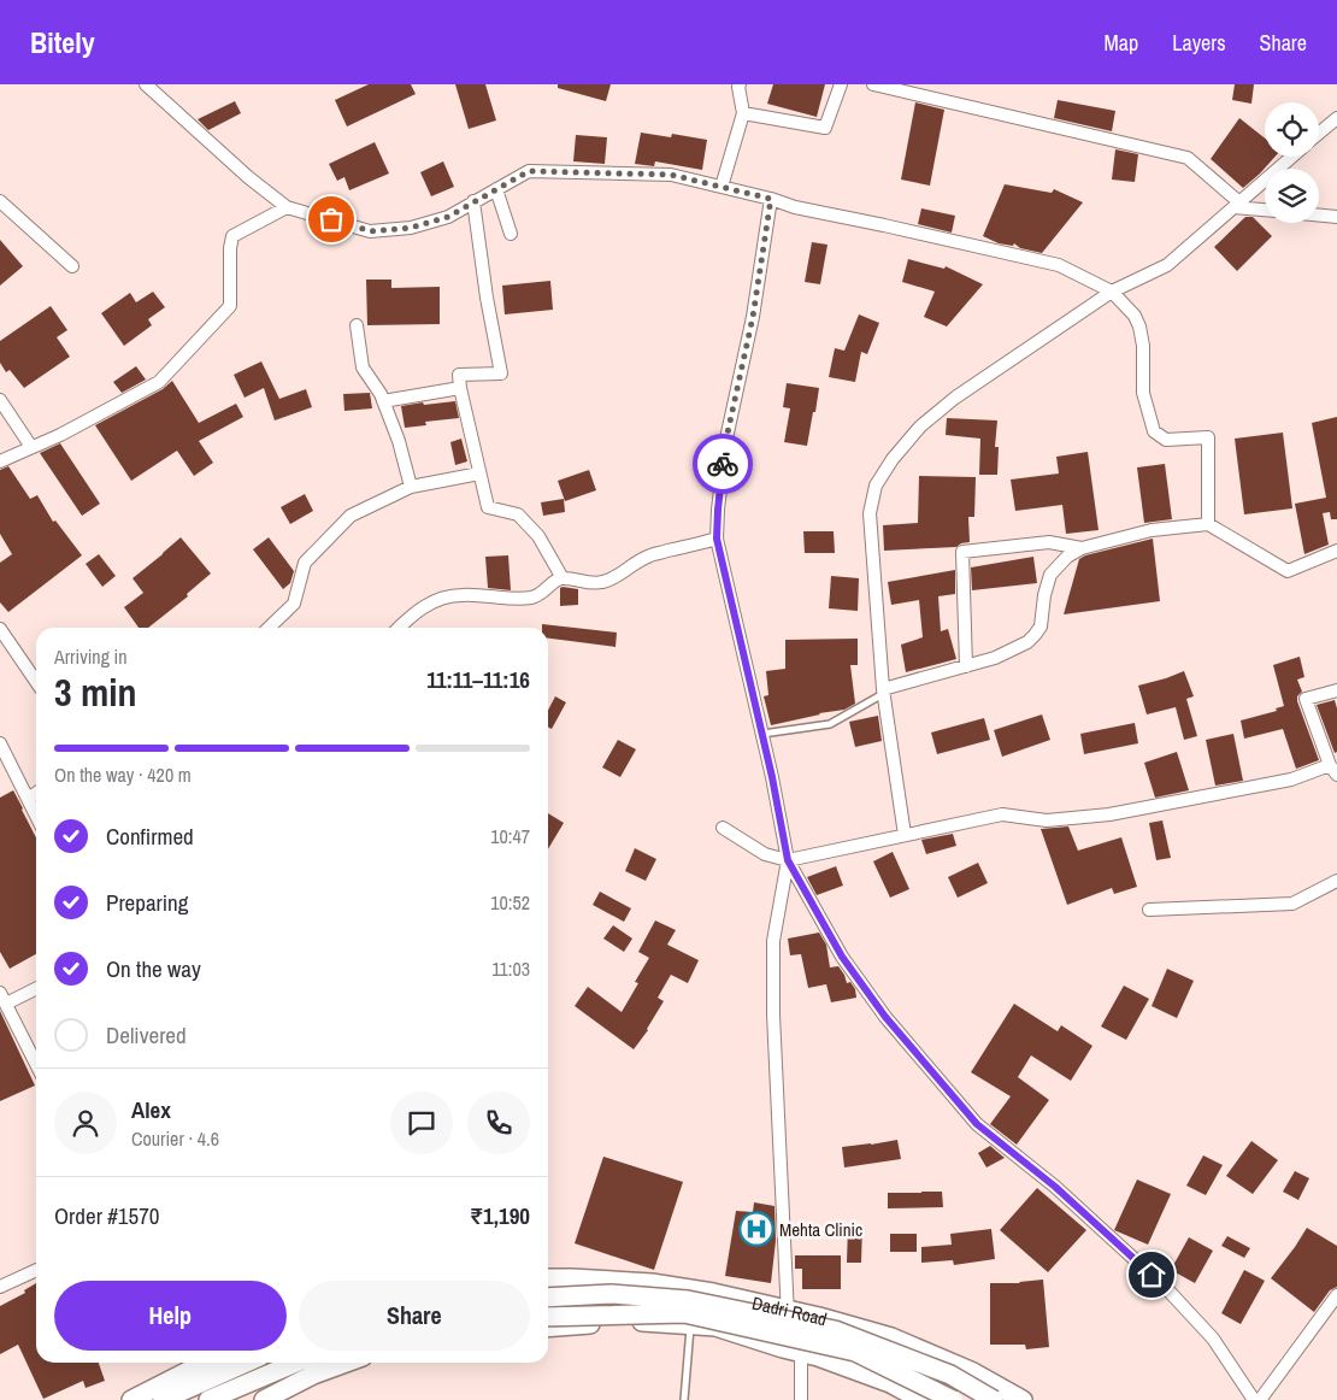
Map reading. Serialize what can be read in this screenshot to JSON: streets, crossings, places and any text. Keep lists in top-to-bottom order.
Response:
{
  "streets": {
    "main road": ["Dadri Road"]
  },
  "places": {
    "hospital": ["Mehta Clinic"]
  },
  "page": {
    "header": "Bitely",
    "nav": ["Map", "Layers", "Share"],
    "heading": ["3 min", "Arriving in", "11:11–11:16"],
    "panel": [
      "Alex",
      "Courier · 4.6",
      "Order #1570",
      "₹1,190"
    ],
    "bar": "On the way · 420 m",
    "list": [
      ["Confirmed", "10:47"],
      ["Preparing", "10:52"],
      ["On the way", "11:03"],
      "Delivered"
    ],
    "buttons": ["Help", "Share"]
  }
}
